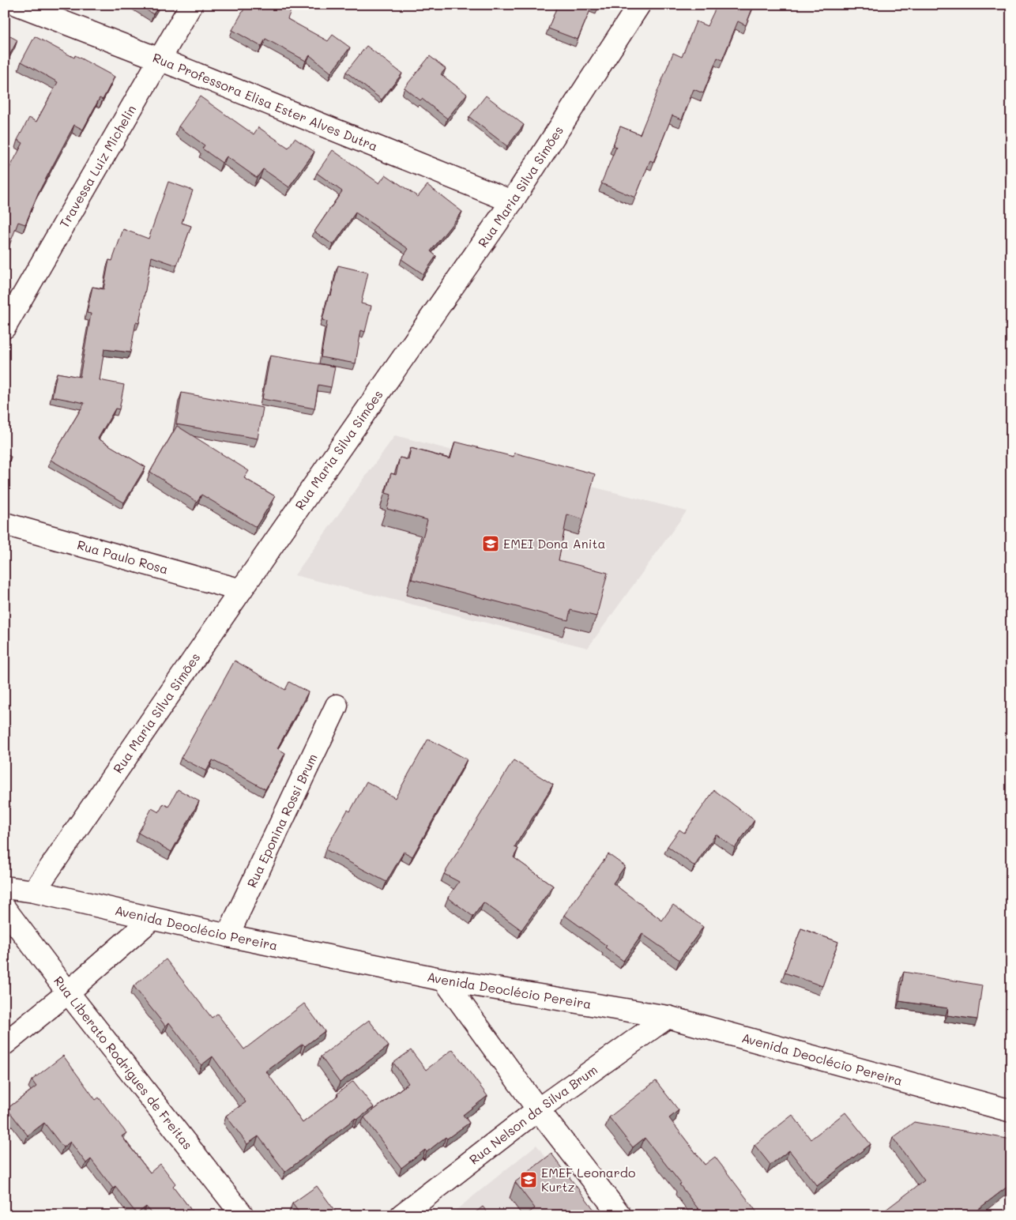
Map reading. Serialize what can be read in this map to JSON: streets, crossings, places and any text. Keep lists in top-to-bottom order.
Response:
{
  "streets": {
    "street": [
      "Rua Professora Elisa Ester Alves Dutra",
      "Travessa Luiz Michelin",
      "Rua Maria Silva Simões",
      "Rua Paulo Rosa",
      "Rua Eponina Rossi Brum",
      "Avenida Deoclécio Pereira",
      "Rua Liberato Rodrigues de Freitas",
      "Rua Nelson da Silva Brum"
    ]
  },
  "crossings": [
    ["Rua Professora Elisa Ester Alves Dutra", "Travessa Luiz Michelin"],
    ["Rua Professora Elisa Ester Alves Dutra", "Rua Maria Silva Simões"],
    ["Rua Maria Silva Simões", "Rua Paulo Rosa"],
    ["Rua Maria Silva Simões", "Avenida Deoclécio Pereira"],
    ["Rua Eponina Rossi Brum", "Avenida Deoclécio Pereira"],
    ["Avenida Deoclécio Pereira", "Rua Nelson da Silva Brum"]
  ],
  "places": {
    "school or university": ["EMEI Dona Anita", "EMEF Leonardo Kurtz"]
  }
}
